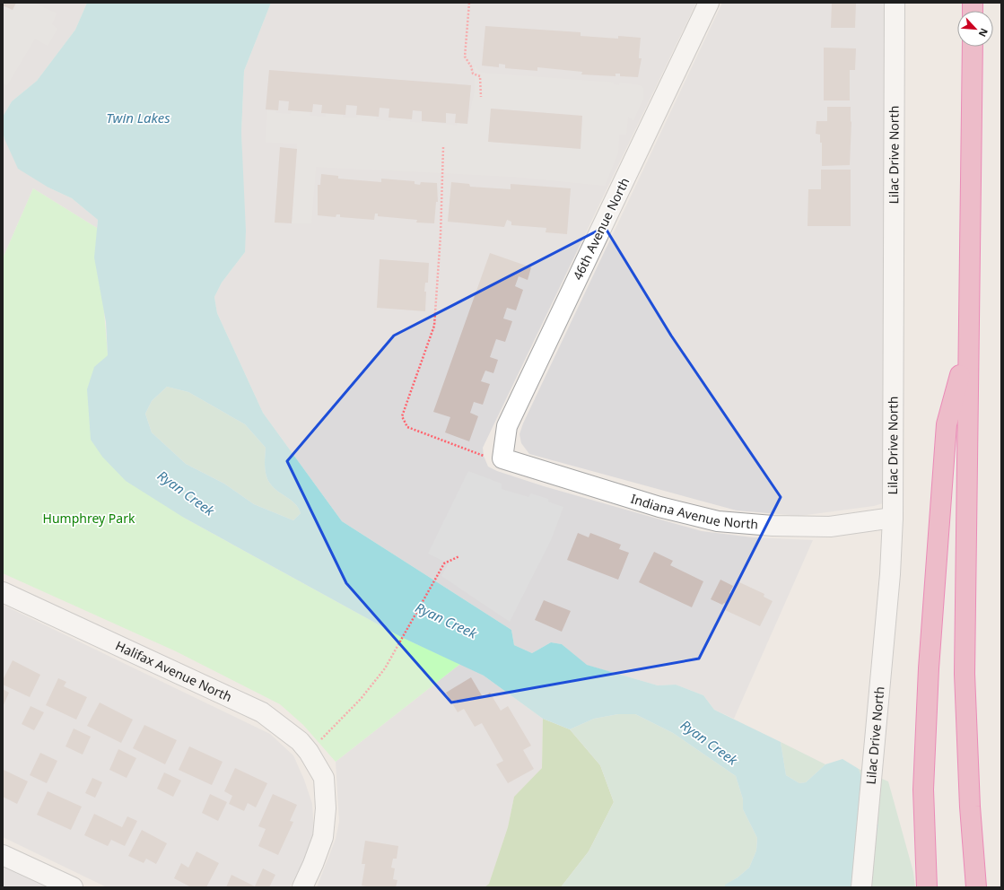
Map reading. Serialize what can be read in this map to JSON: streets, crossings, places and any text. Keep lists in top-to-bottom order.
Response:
{
  "streets": {
    "street": [
      "Lilac Drive North",
      "46th Avenue North",
      "Indiana Avenue North",
      "Halifax Avenue North"
    ]
  },
  "crossings": [
    ["Lilac Drive North", "Indiana Avenue North"],
    ["46th Avenue North", "Indiana Avenue North"]
  ],
  "water": ["Twin Lakes", "Ryan Creek"],
  "parks": ["Humphrey Park"],
  "north": "bottom right"
}
